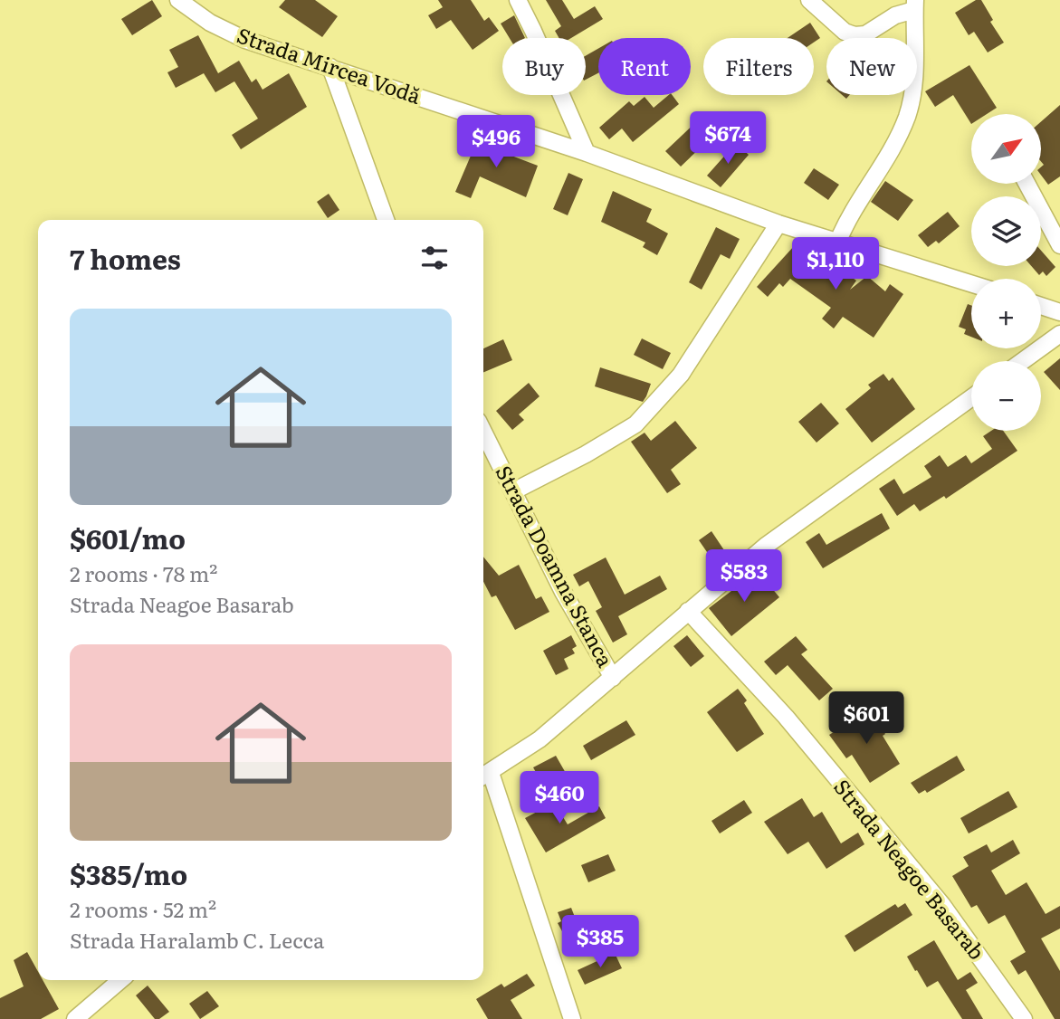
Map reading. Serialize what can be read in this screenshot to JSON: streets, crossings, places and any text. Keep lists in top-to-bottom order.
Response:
{
  "streets": {
    "street": ["Strada Mircea Vodă", "Strada Doamna Stanca", "Strada Neagoe Basarab"]
  },
  "north": "top right",
  "page": {
    "chip": [
      "Buy",
      "Rent",
      "Filters",
      "New"
    ],
    "price": [
      "$674",
      "$496",
      "$1,110",
      "$583",
      "$601",
      "$460",
      "$385"
    ],
    "map_buttons": ["+", "−"],
    "heading": "7 homes",
    "list": [
      {
        "name": "$601/mo",
        "note": "2 rooms · 78 m² · Strada Neagoe Basarab"
      },
      {
        "name": "$385/mo",
        "note": "2 rooms · 52 m² · Strada Haralamb C. Lecca"
      }
    ]
  }
}
